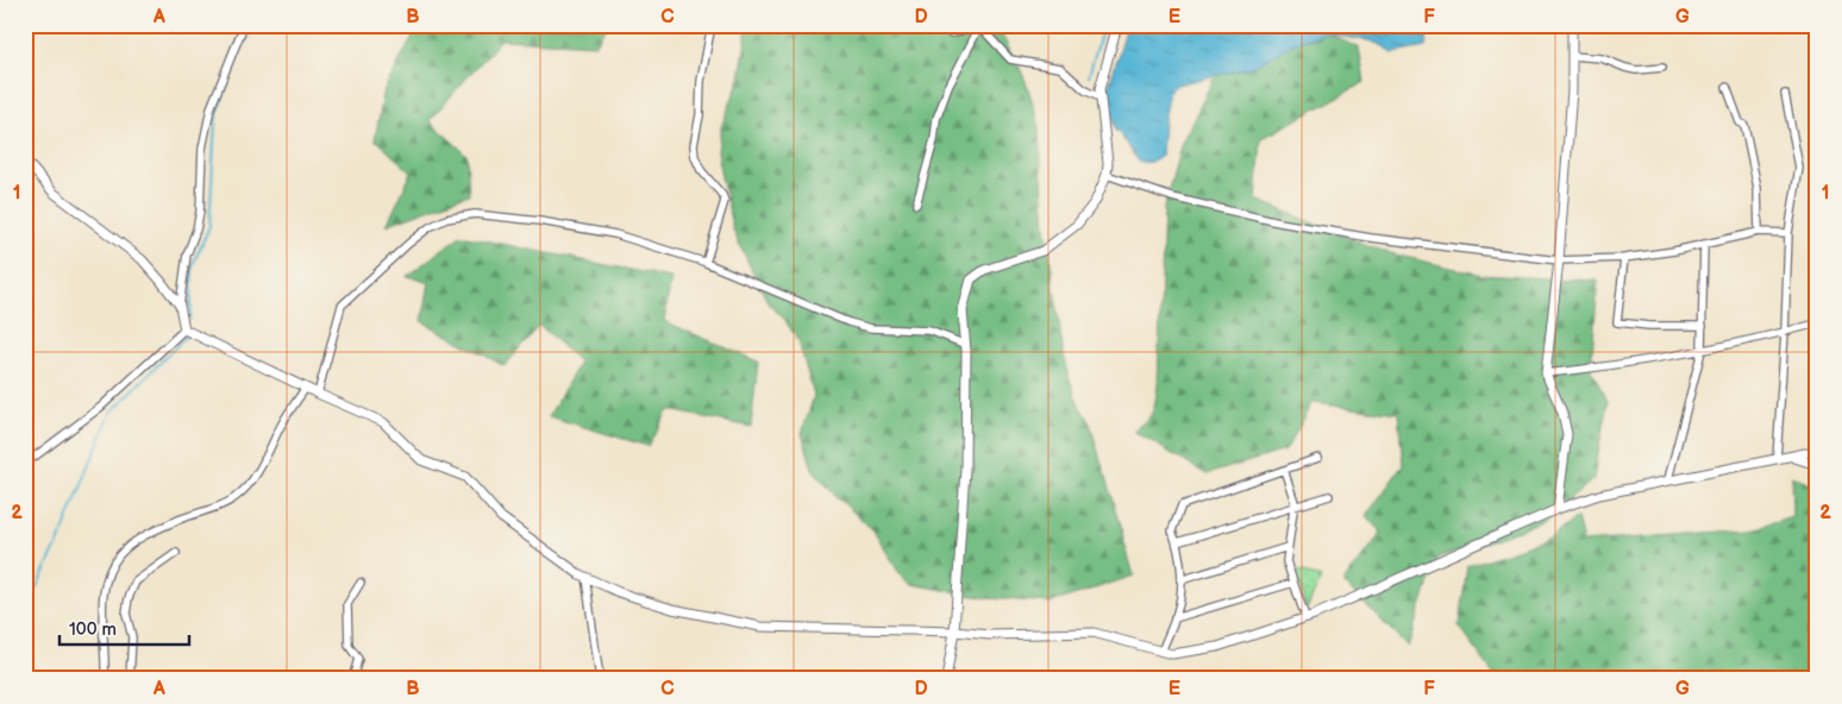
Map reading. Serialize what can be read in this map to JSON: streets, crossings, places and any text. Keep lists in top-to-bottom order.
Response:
{
  "scale_bar": "100 m",
  "grid": {
    "columns": [
      "A",
      "B",
      "C",
      "D",
      "E",
      "F",
      "G"
    ],
    "rows": ["1", "2"]
  }
}
